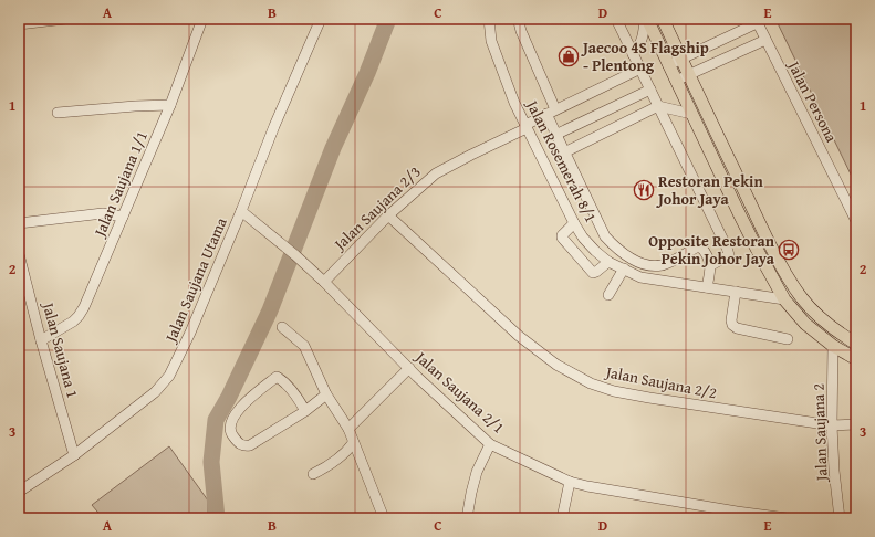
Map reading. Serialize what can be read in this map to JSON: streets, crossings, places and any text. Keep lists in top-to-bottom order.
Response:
{
  "streets": {
    "street": [
      "Jalan Persona",
      "Jalan Rosemerah 8/1",
      "Jalan Saujana 1/1",
      "Jalan Saujana 2/3",
      "Jalan Saujana Utama",
      "Jalan Saujana 1",
      "Jalan Saujana 2/2",
      "Jalan Saujana 2/1",
      "Jalan Saujana 2"
    ]
  },
  "crossings": [
    ["Jalan Rosemerah 8/1", "Jalan Saujana 2/3"],
    ["Jalan Saujana 1/1", "Jalan Saujana 1"],
    ["Jalan Saujana 2/3", "Jalan Saujana 2/2"],
    ["Jalan Saujana 2/3", "Jalan Saujana 2/1"],
    ["Jalan Saujana Utama", "Jalan Saujana 1"],
    ["Jalan Saujana Utama", "Jalan Saujana 2/1"],
    ["Jalan Saujana 2/2", "Jalan Saujana 2"]
  ],
  "places": {
    "shop": ["Jaecoo 4S Flagship - Plentong"],
    "restaurant": ["Restoran Pekin Johor Jaya"],
    "bus stop": ["Opposite Restoran Pekin Johor Jaya"]
  },
  "grid": {
    "columns": [
      "A",
      "B",
      "C",
      "D",
      "E"
    ],
    "rows": ["1", "2", "3"]
  }
}
